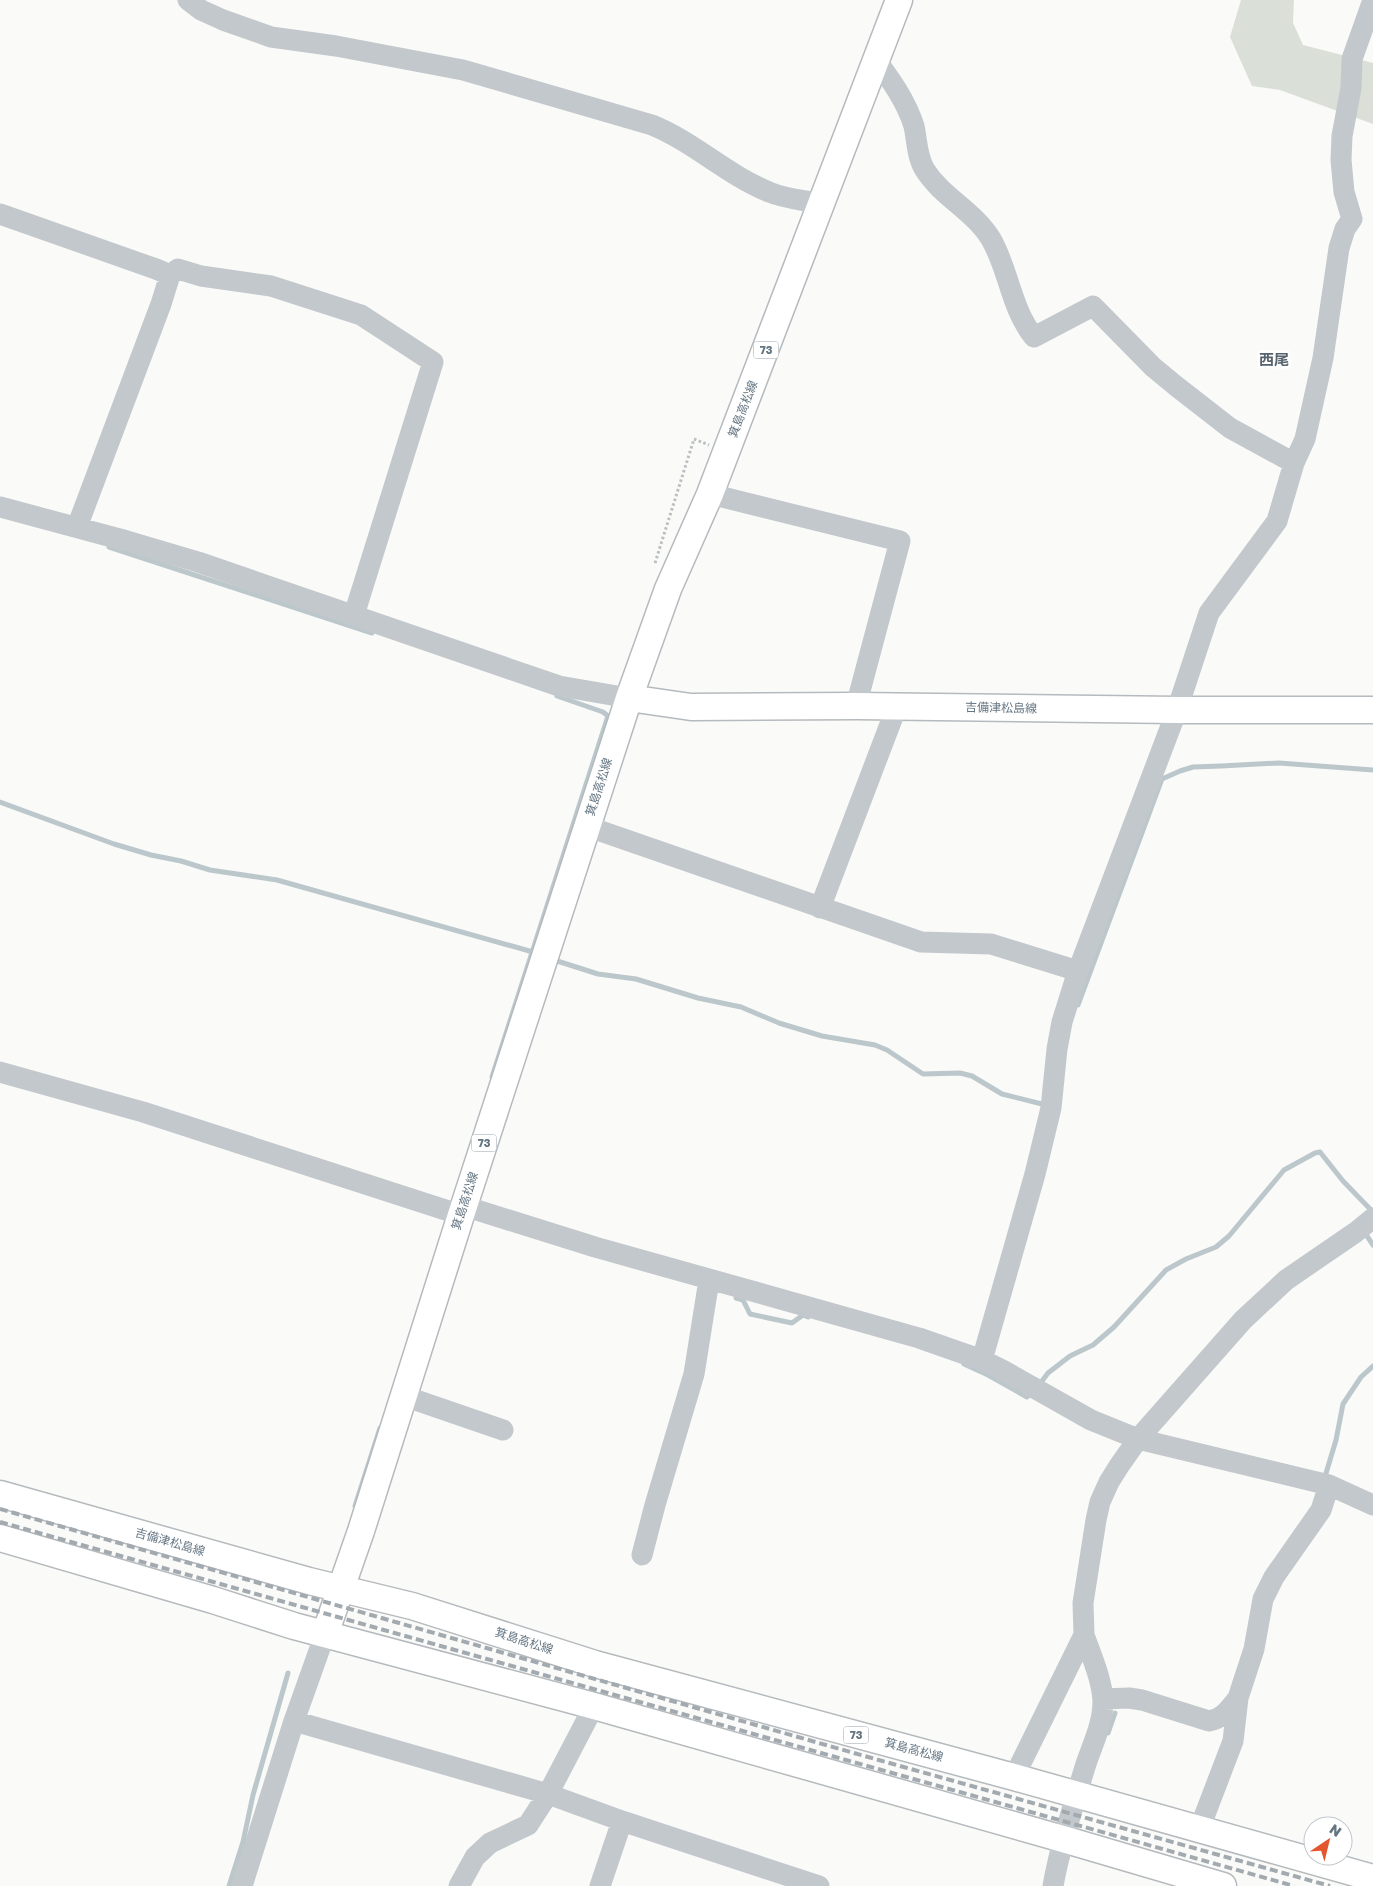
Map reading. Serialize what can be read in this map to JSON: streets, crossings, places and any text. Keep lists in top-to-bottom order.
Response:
{
  "streets": {
    "main road": ["73", "箕島高松線", "吉備津松島線"]
  },
  "crossings": [
    ["箕島高松線", "吉備津松島線"]
  ],
  "districts": ["西尾"],
  "north": "top right"
}
